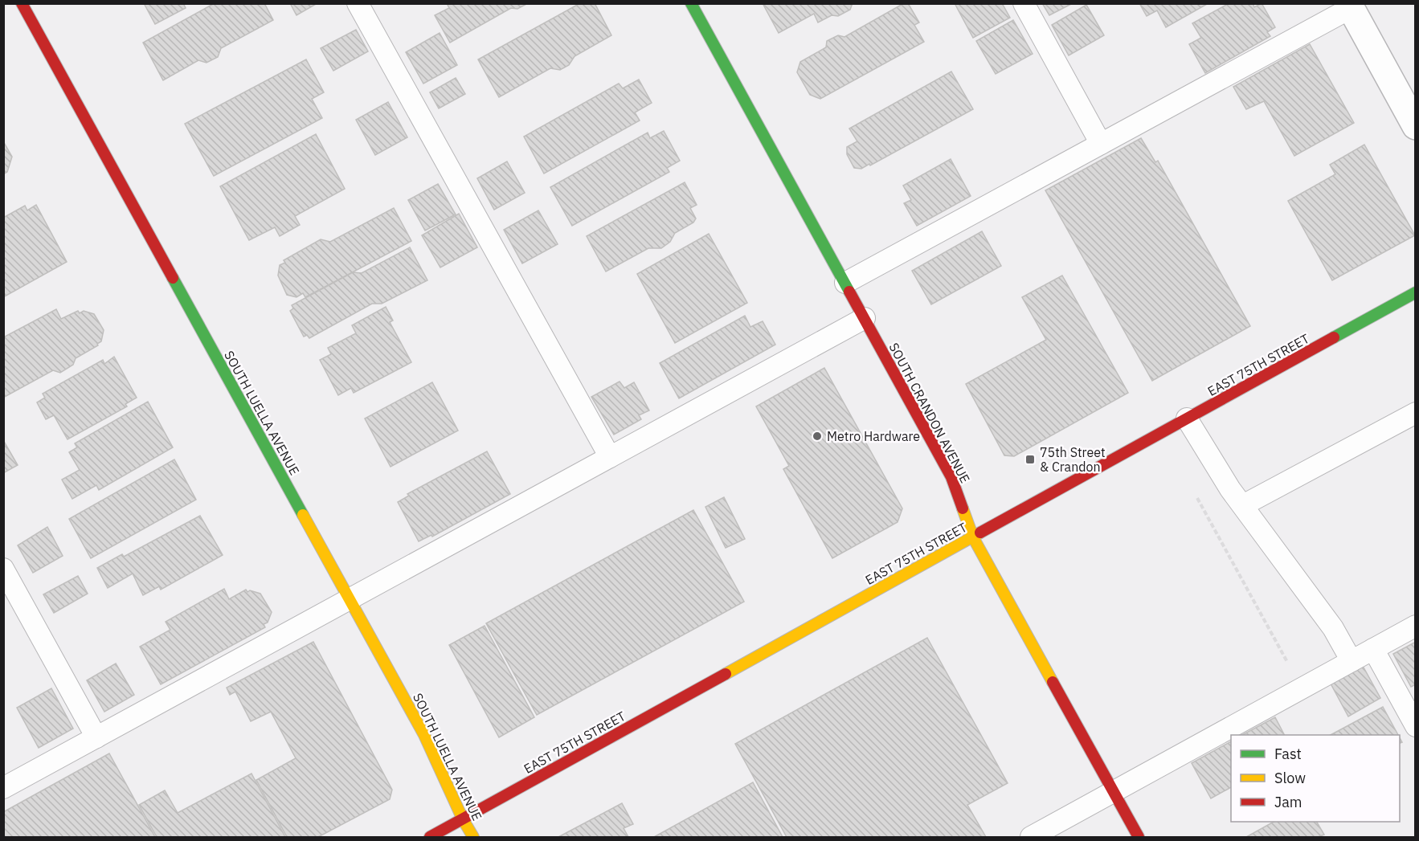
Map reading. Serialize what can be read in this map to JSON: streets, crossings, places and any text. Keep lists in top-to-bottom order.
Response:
{
  "streets": {
    "street": ["EAST 75TH STREET", "SOUTH LUELLA AVENUE", "SOUTH CRANDON AVENUE"]
  },
  "crossings": [
    ["EAST 75TH STREET", "SOUTH LUELLA AVENUE"],
    ["EAST 75TH STREET", "SOUTH CRANDON AVENUE"]
  ],
  "places": {
    "other": ["Metro Hardware"],
    "transit": ["75th Street & Crandon"]
  },
  "legend": ["Fast", "Slow", "Jam"]
}
